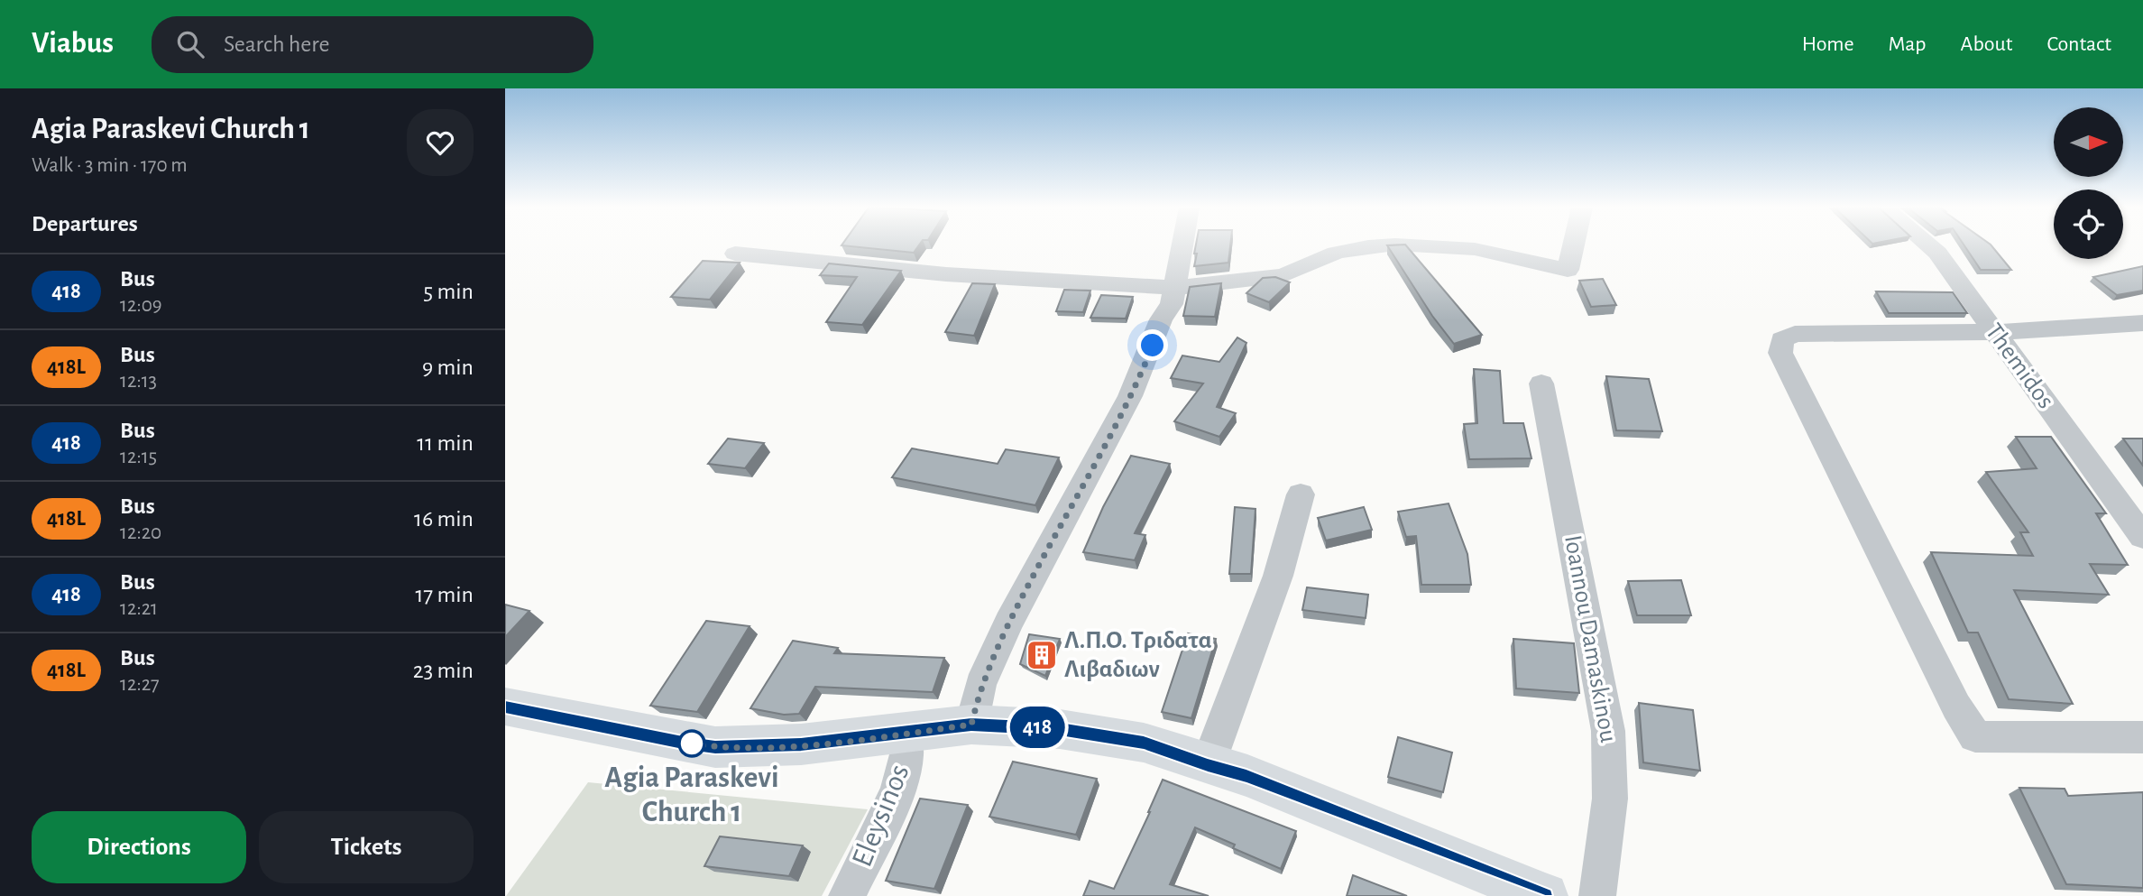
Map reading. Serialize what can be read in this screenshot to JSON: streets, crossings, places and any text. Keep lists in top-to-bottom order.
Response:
{
  "streets": {
    "street": ["Themidos", "Ioannou Damaskinou", "Eleysinos"]
  },
  "places": {
    "building": ["Λ.Π.Ο. Τριδατα Λιβαδιων"],
    "other": ["Agia Paraskevi Church 1"]
  },
  "lines": ["bus line 418"],
  "north": "right",
  "page": {
    "header": "Viabus",
    "search": "Search here",
    "nav": [
      "Home",
      "Map",
      "About",
      "Contact"
    ],
    "heading": [
      ["Agia Paraskevi Church 1", "Walk · 3 min · 170 m"],
      "Departures"
    ],
    "on_map": "418",
    "list": [
      {
        "mark": "418",
        "name": "Bus",
        "note": "12:09",
        "value": "5 min"
      },
      {
        "mark": "418L",
        "name": "Bus",
        "note": "12:13",
        "value": "9 min"
      },
      {
        "mark": "418",
        "name": "Bus",
        "note": "12:15",
        "value": "11 min"
      },
      {
        "mark": "418L",
        "name": "Bus",
        "note": "12:20",
        "value": "16 min"
      },
      {
        "mark": "418",
        "name": "Bus",
        "note": "12:21",
        "value": "17 min"
      },
      {
        "mark": "418L",
        "name": "Bus",
        "note": "12:27",
        "value": "23 min"
      }
    ],
    "buttons": ["Directions", "Tickets"]
  }
}
